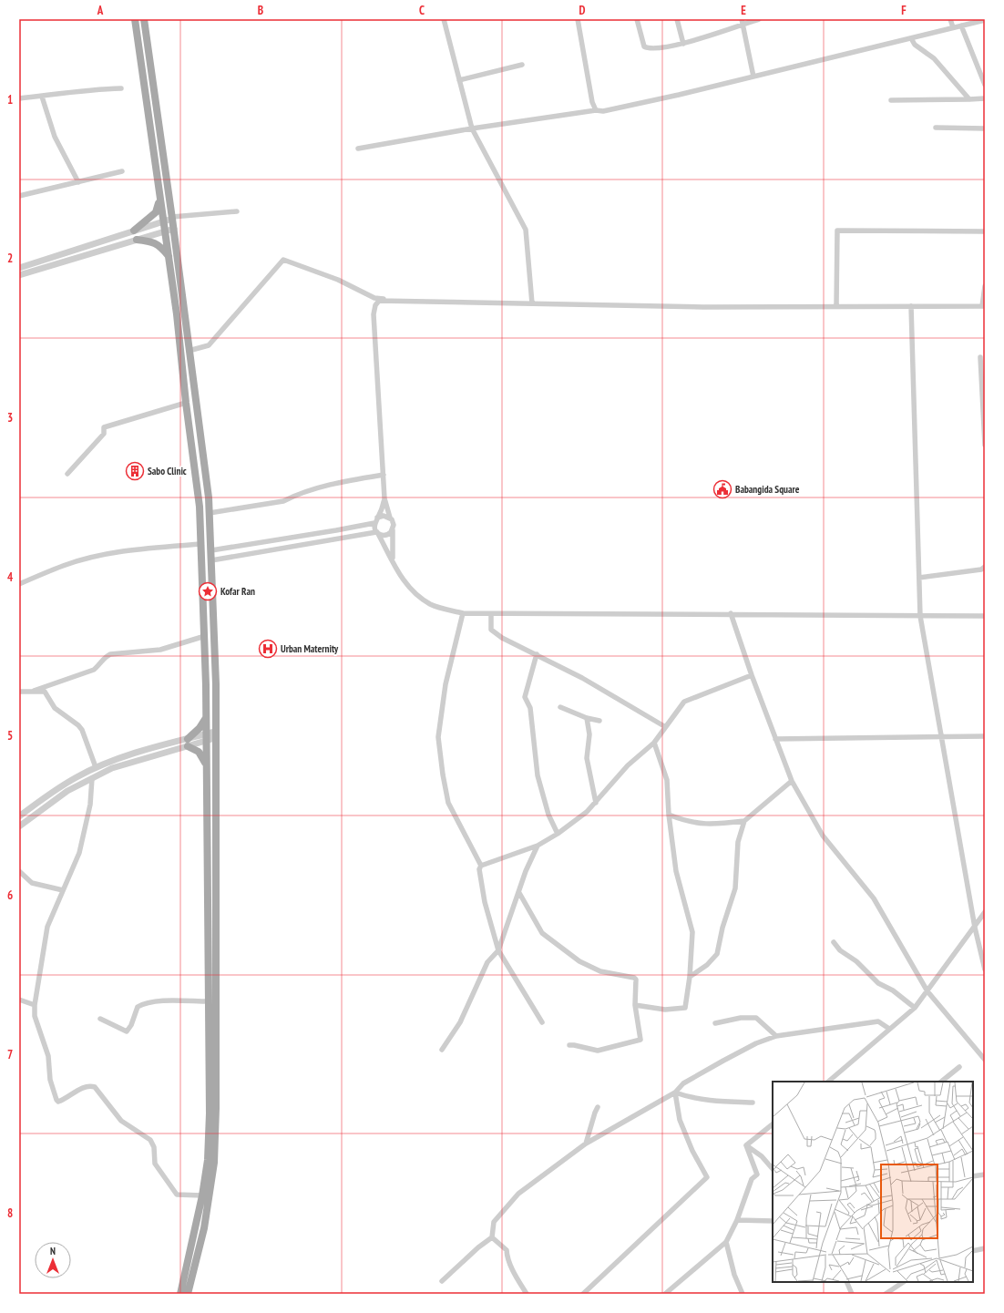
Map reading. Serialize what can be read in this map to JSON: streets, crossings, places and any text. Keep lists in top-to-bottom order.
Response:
{
  "places": {
    "building": ["Sabo Clinic"],
    "public building": ["Babangida Square"],
    "place": ["Kofar Ran"],
    "hospital": ["Urban Maternity"]
  },
  "north": "top",
  "grid": {
    "columns": [
      "A",
      "B",
      "C",
      "D",
      "E",
      "F"
    ],
    "rows": [
      "1",
      "2",
      "3",
      "4",
      "5",
      "6",
      "7",
      "8"
    ]
  }
}
